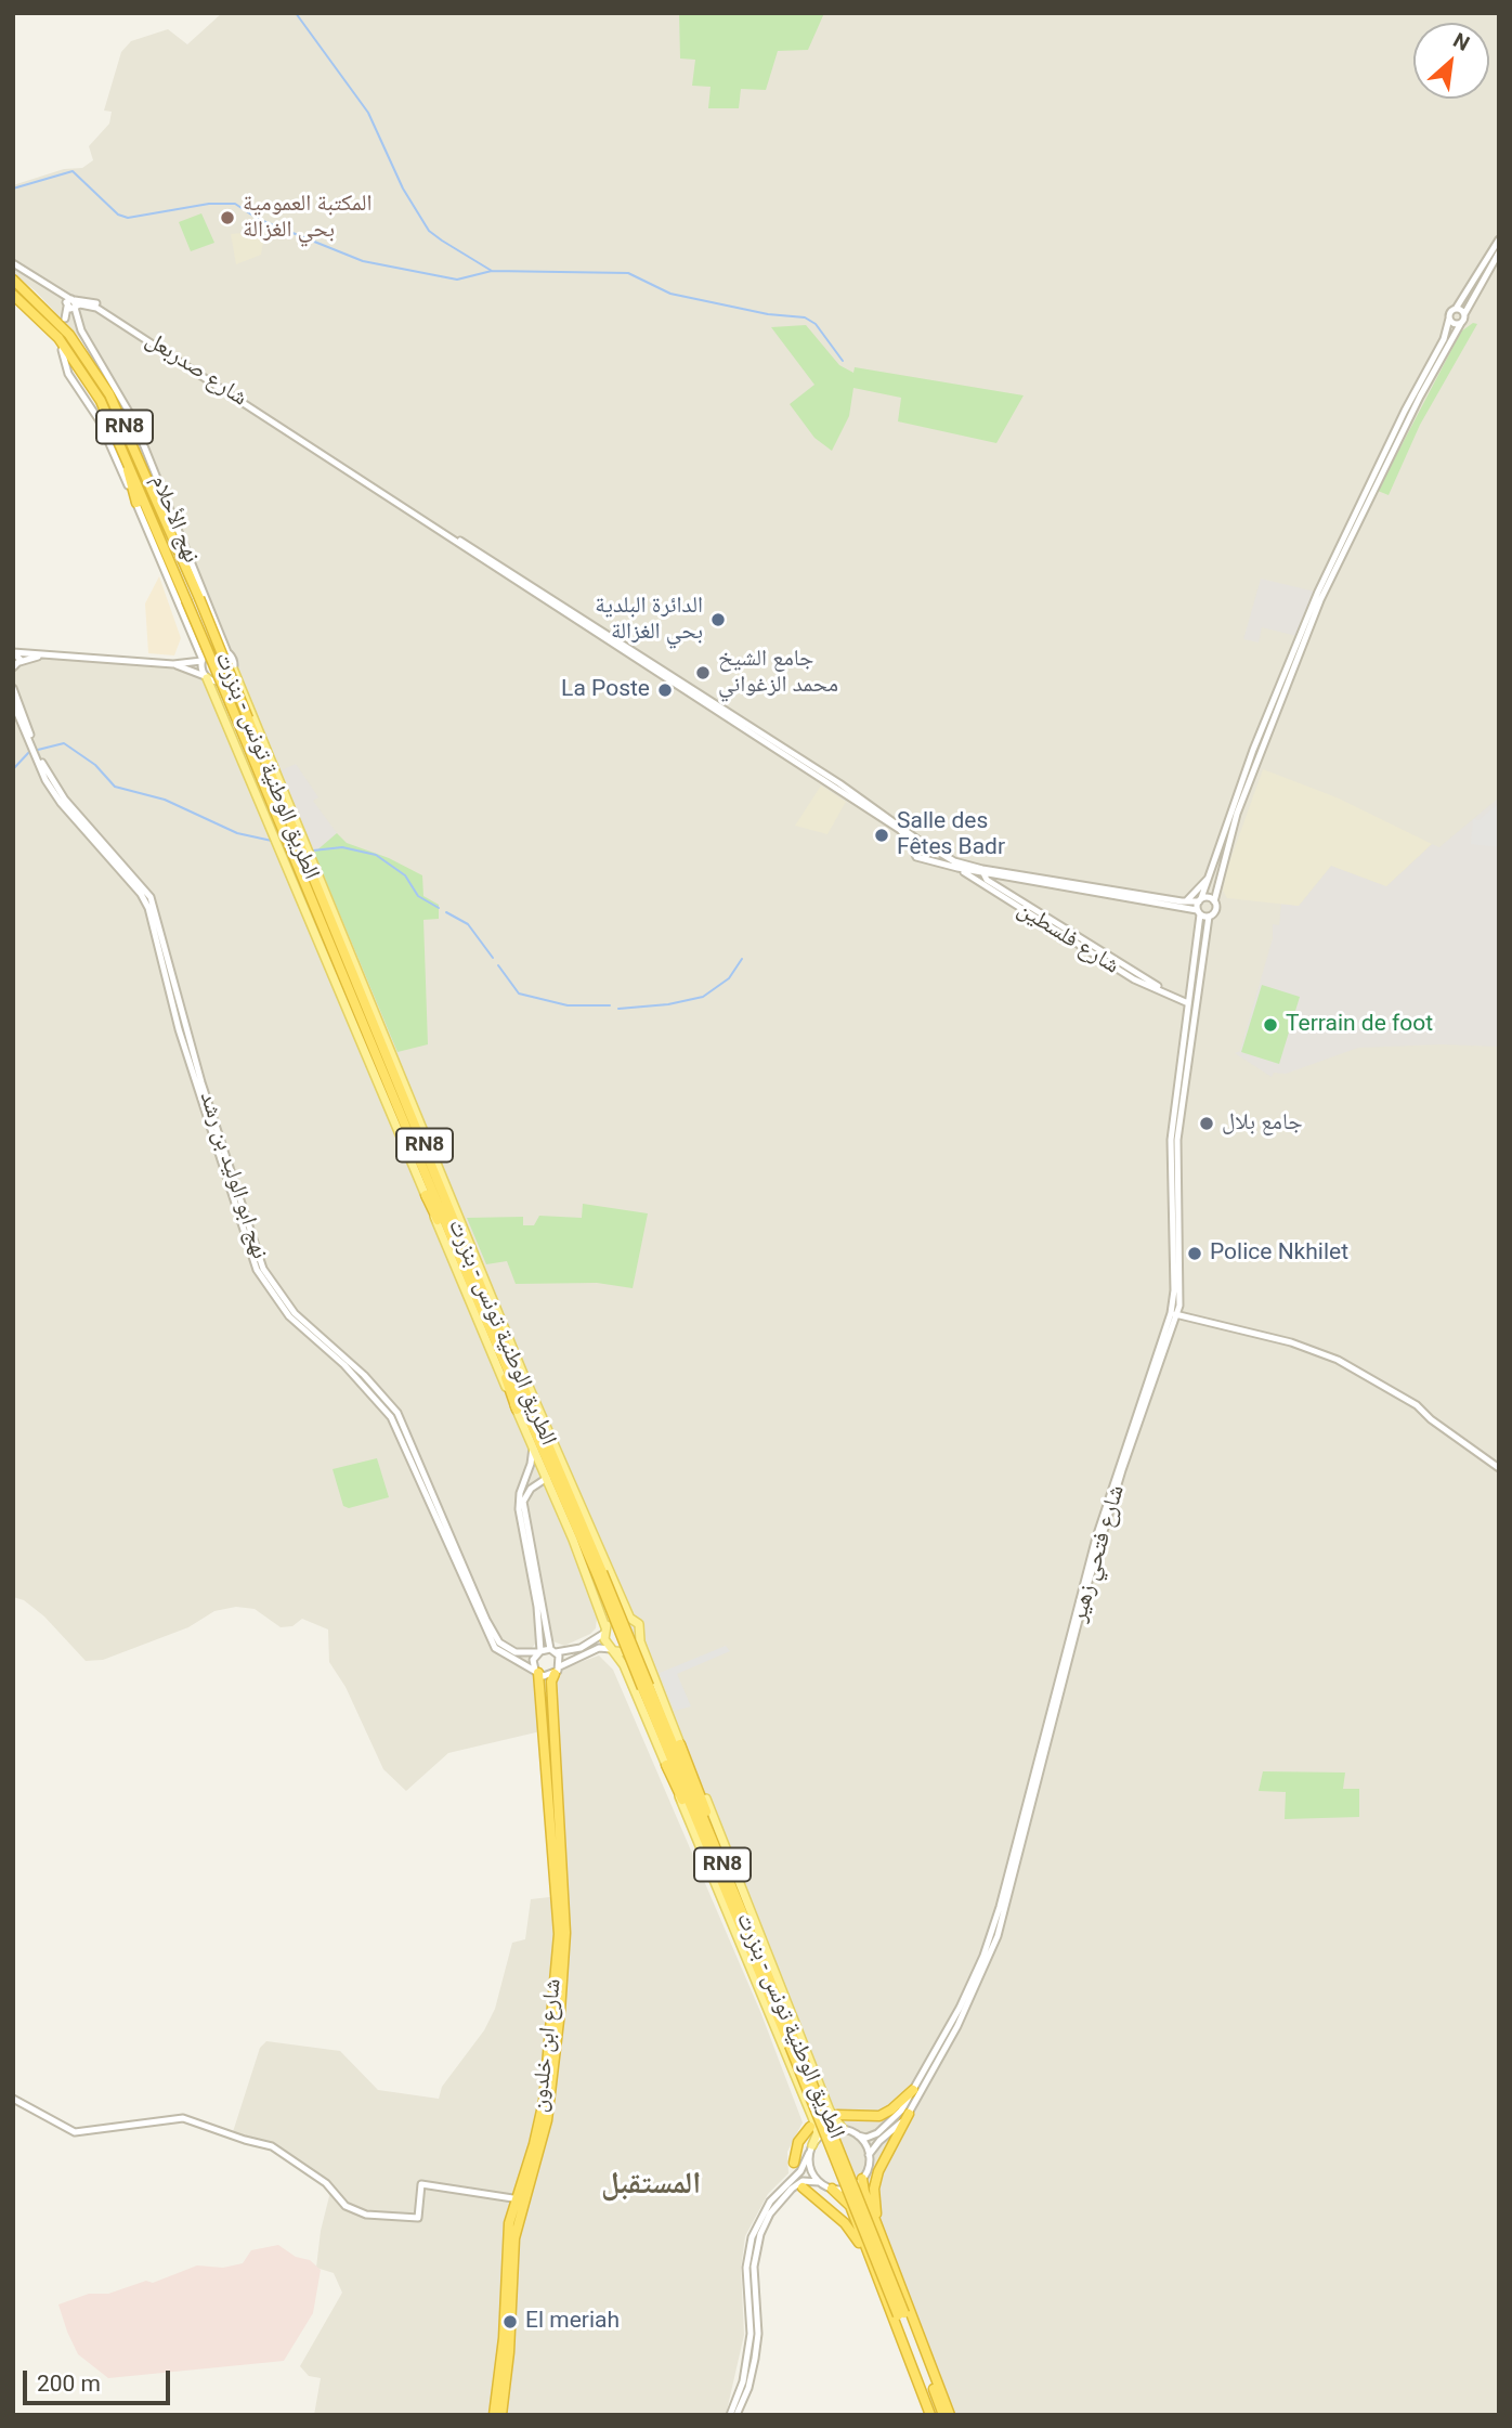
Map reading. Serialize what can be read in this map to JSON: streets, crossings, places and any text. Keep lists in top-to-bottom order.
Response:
{
  "streets": {
    "highway": ["RN8", "الطريق الوطنية تونس - بنزرت", "شارع ابن خلدون"],
    "street": [
      "شارع صدربعل",
      "نهج الأحلام",
      "شارع فلسطين",
      "نهج ابو الوليد بن رشد",
      "شارع فتحي زهير"
    ]
  },
  "crossings": [
    ["شارع صدربعل", "نهج الأحلام"],
    ["RN8", "الطريق الوطنية تونس - بنزرت"],
    ["RN8", "شارع فتحي زهير"],
    ["شارع فلسطين", "شارع فتحي زهير"],
    ["نهج ابو الوليد بن رشد", "شارع ابن خلدون"]
  ],
  "districts": ["المستقبل"],
  "places": [
    "المكتبة العمومية بحي الغزالة",
    "الدائرة البلدية بحي الغزالة",
    "جامع الشيخ محمد الزغواني",
    "La Poste",
    "Salle des Fêtes Badr",
    "Terrain de foot",
    "جامع بلال",
    "Police Nkhilet",
    "El meriah"
  ],
  "scale_bar": "200 m",
  "north": "top right"
}
